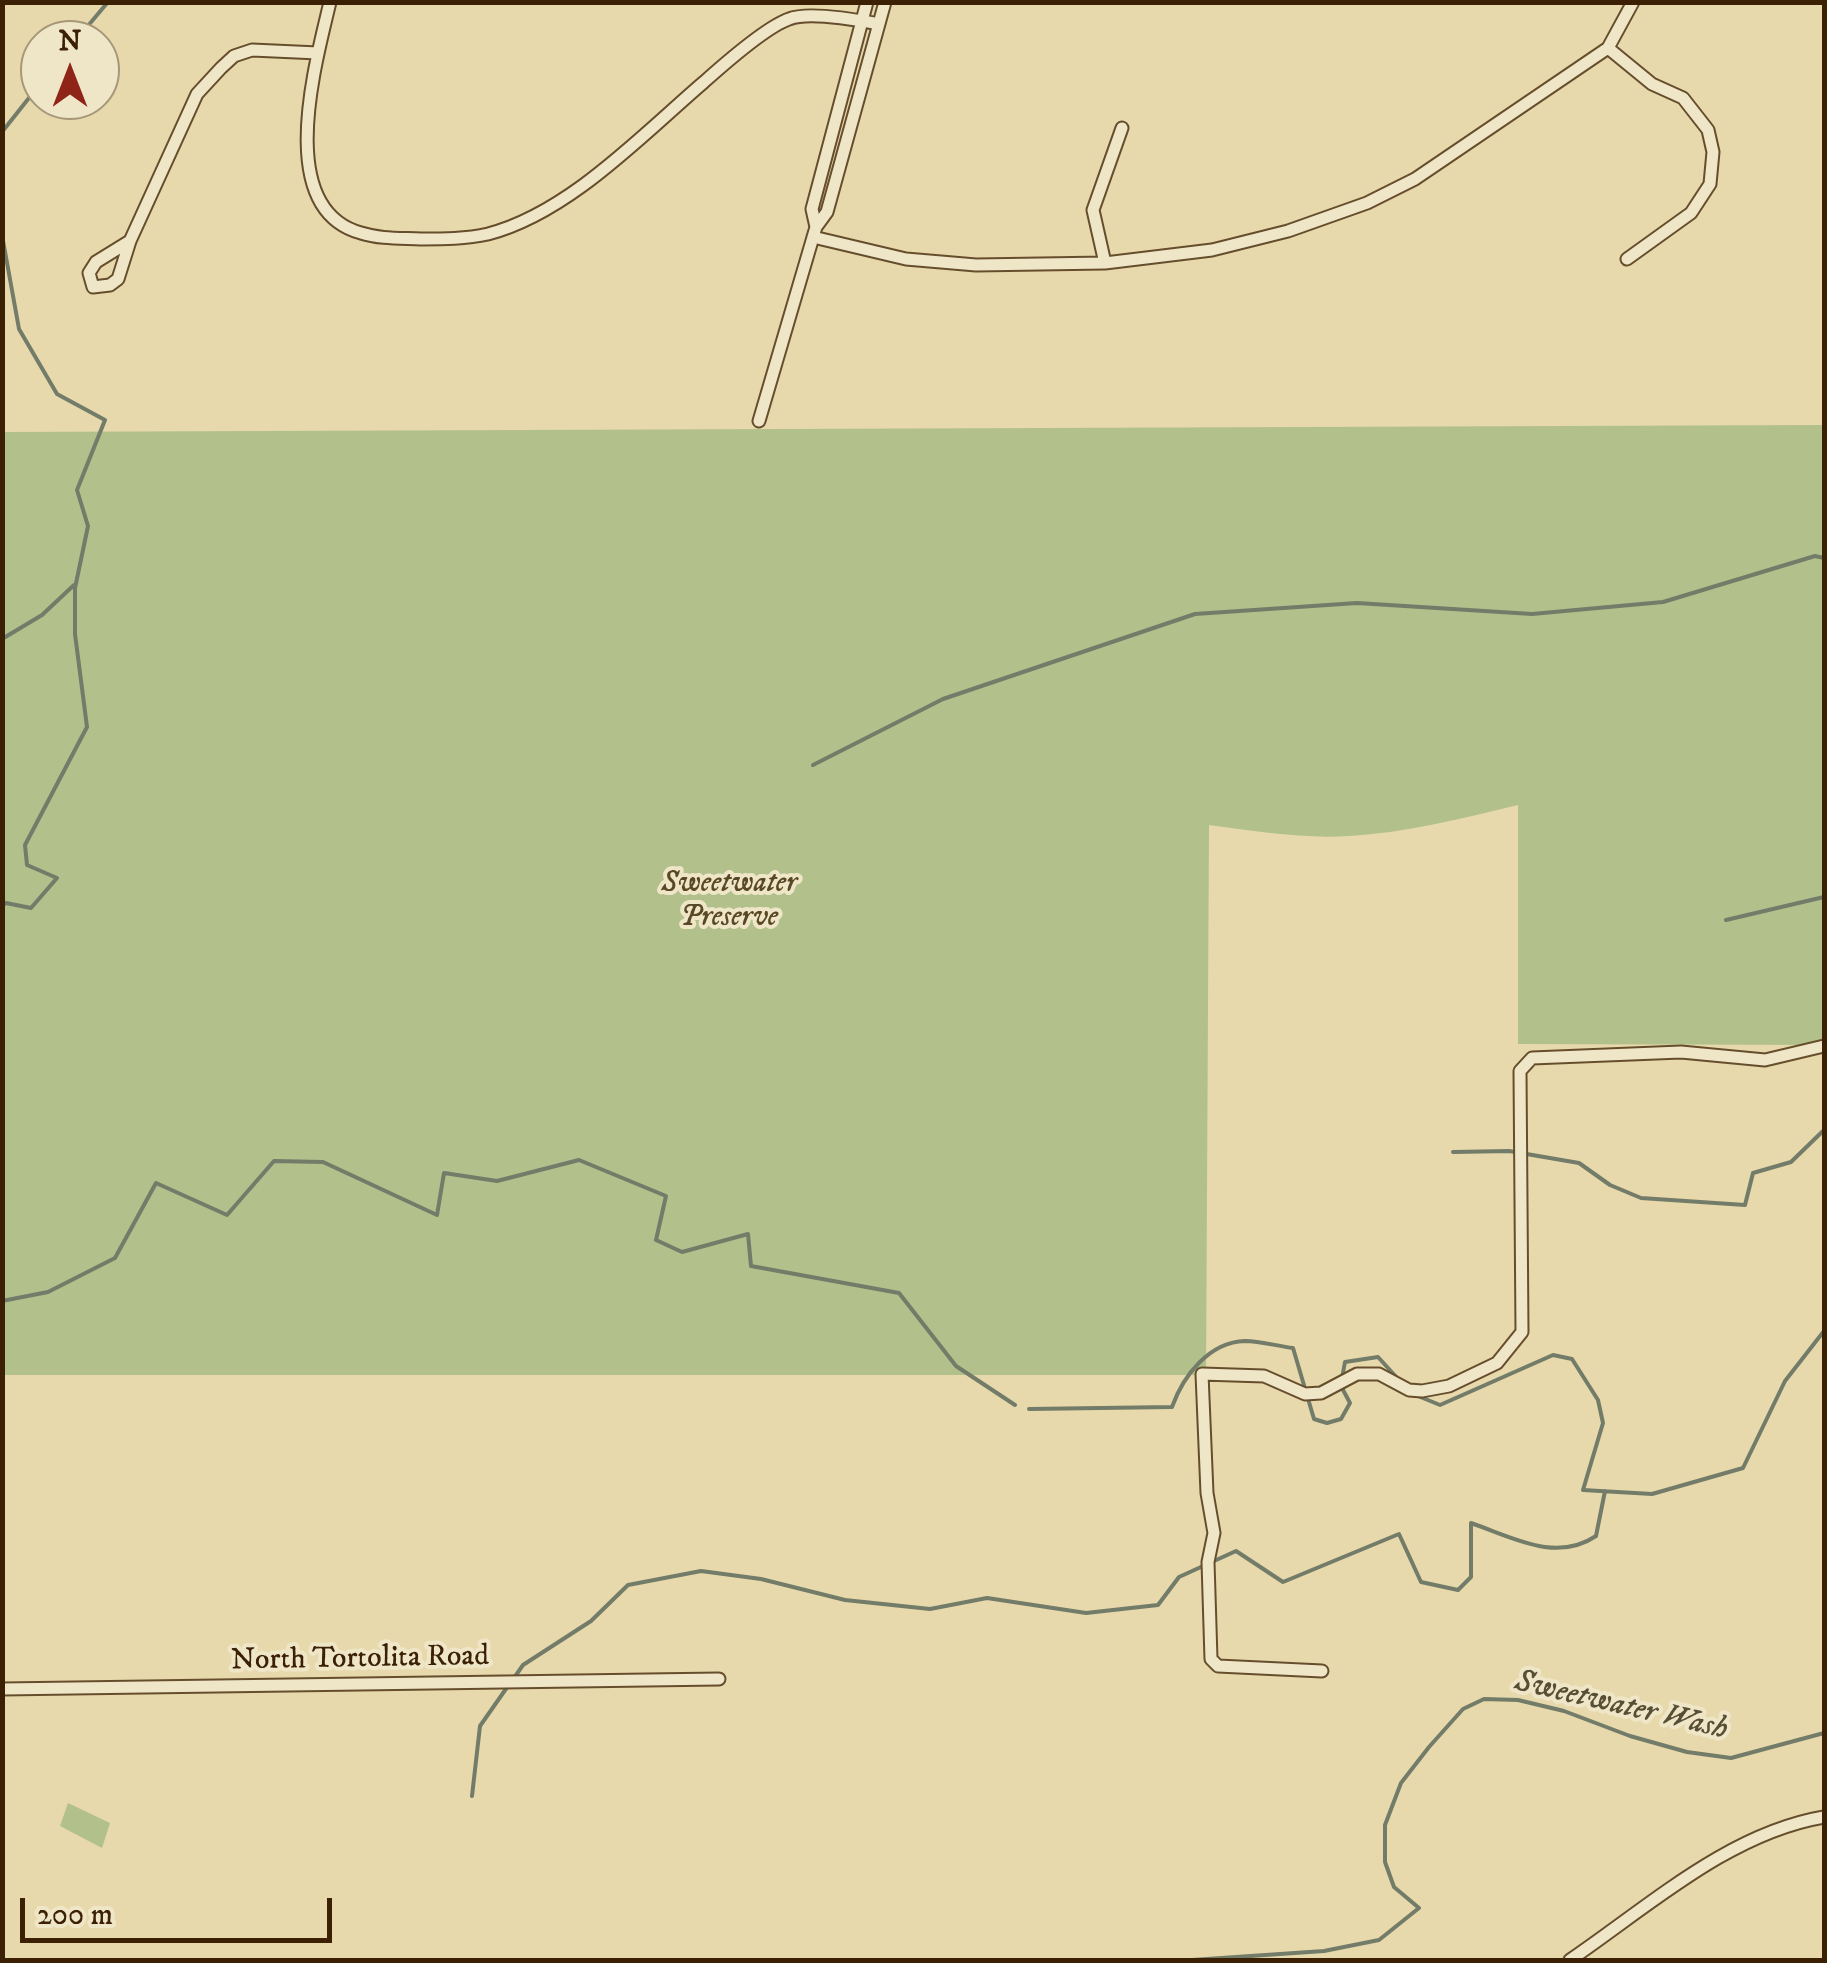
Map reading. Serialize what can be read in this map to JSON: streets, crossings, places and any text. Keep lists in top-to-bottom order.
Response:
{
  "streets": {
    "street": ["North Tortolita Road"]
  },
  "water": ["Sweetwater Wash"],
  "parks": ["Sweetwater Preserve"],
  "scale_bar": "200 m",
  "north": "top"
}
